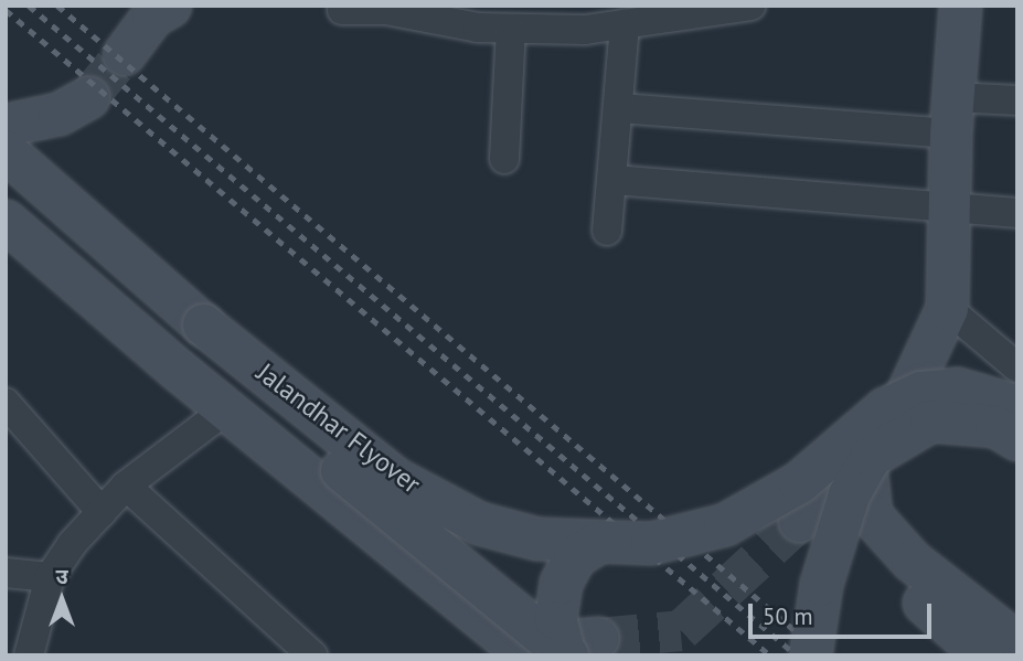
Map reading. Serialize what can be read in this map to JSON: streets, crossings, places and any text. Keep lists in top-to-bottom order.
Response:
{
  "streets": {
    "main road": ["Jalandhar Flyover"]
  },
  "scale_bar": "50 m",
  "north": "top"
}
